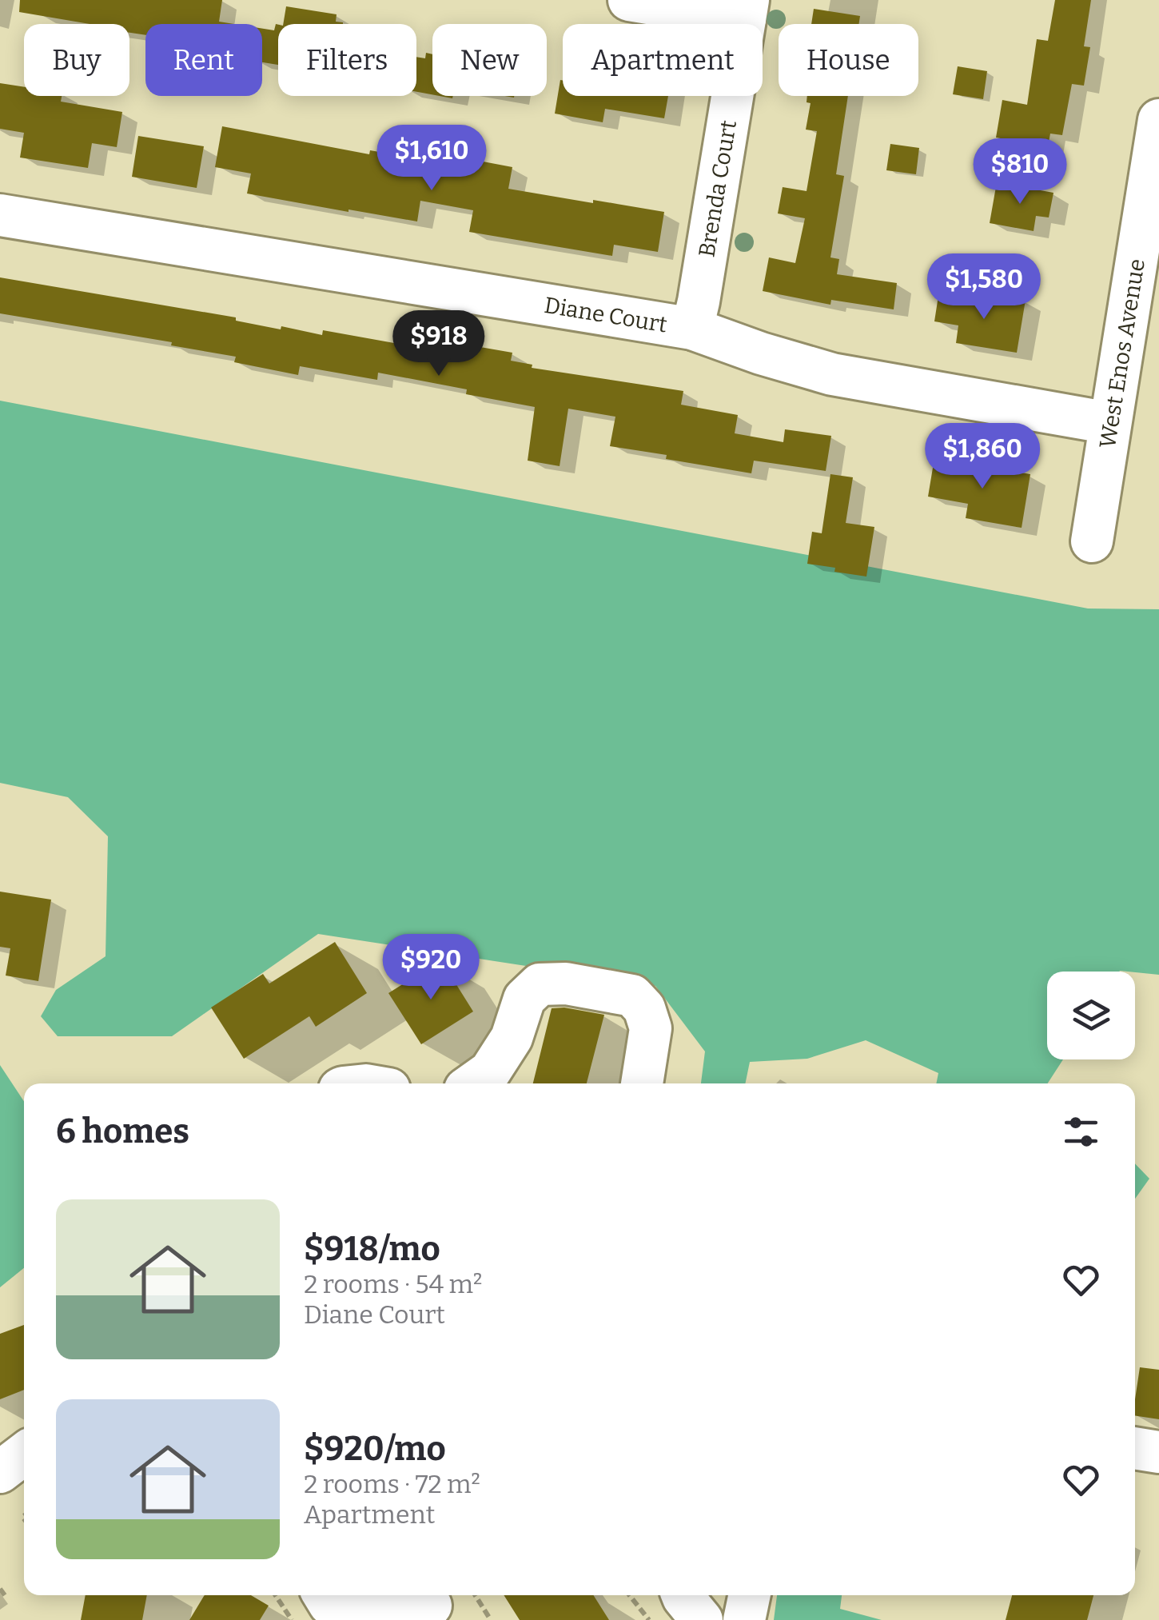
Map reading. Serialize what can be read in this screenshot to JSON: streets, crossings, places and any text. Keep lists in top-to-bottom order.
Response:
{
  "streets": {
    "street": ["Brenda Court", "Diane Court", "West Enos Avenue"]
  },
  "crossings": [
    ["Brenda Court", "Diane Court"],
    ["Diane Court", "West Enos Avenue"]
  ],
  "page": {
    "chip": [
      "Buy",
      "Rent",
      "Filters",
      "New",
      "Apartment",
      "House"
    ],
    "price": [
      "$1,610",
      "$810",
      "$1,580",
      "$918",
      "$1,860",
      "$920"
    ],
    "heading": "6 homes",
    "list": [
      {
        "name": "$918/mo",
        "note": "2 rooms · 54 m² · Diane Court"
      },
      {
        "name": "$920/mo",
        "note": "2 rooms · 72 m² · Apartment"
      }
    ]
  }
}
